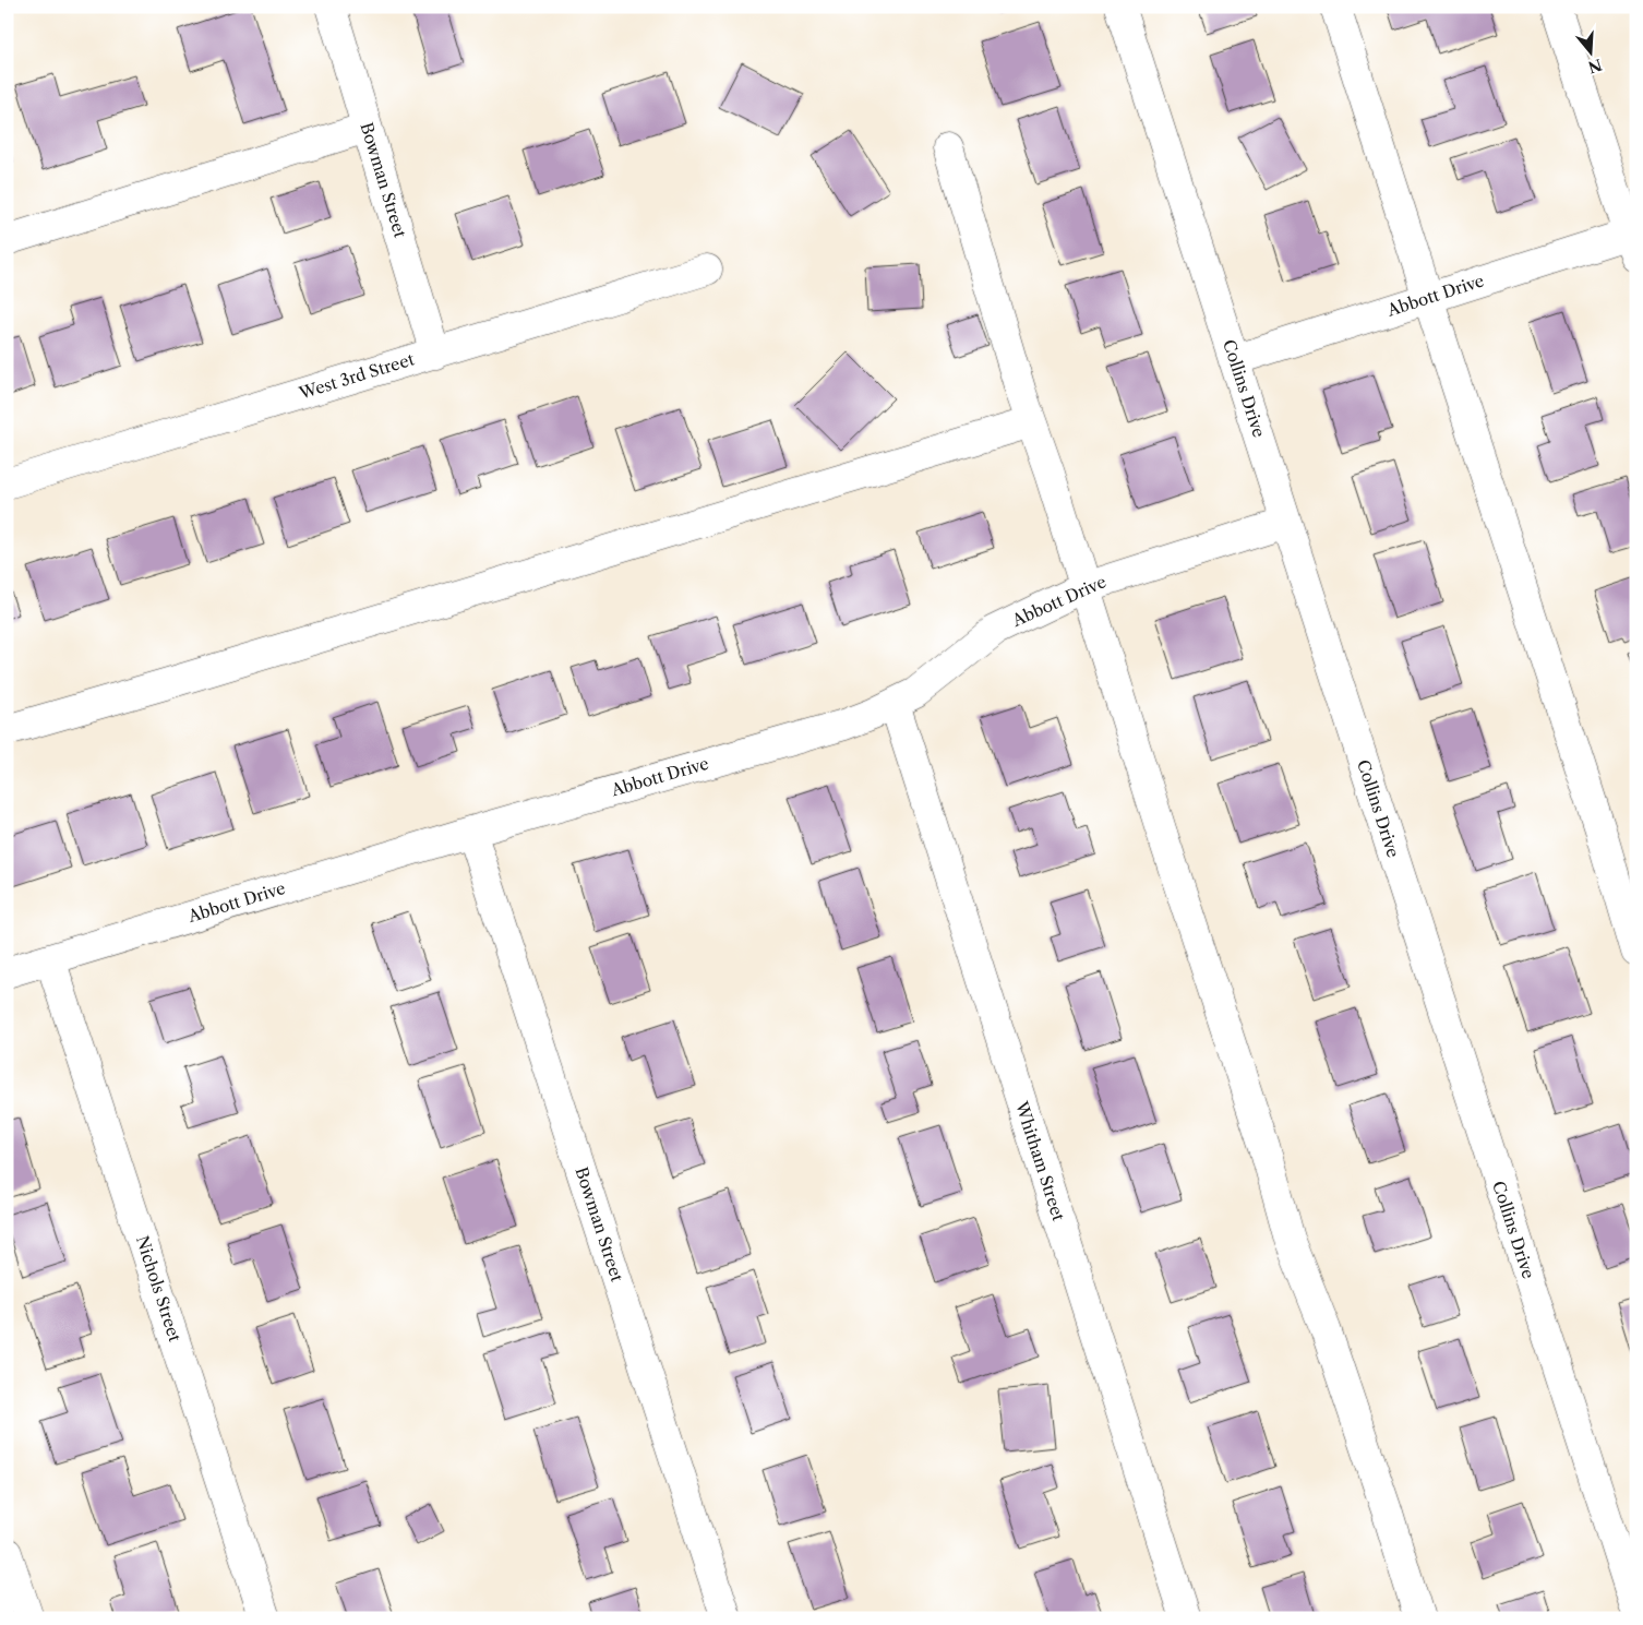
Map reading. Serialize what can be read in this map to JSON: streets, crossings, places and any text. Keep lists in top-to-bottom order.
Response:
{
  "streets": {
    "street": [
      "Bowman Street",
      "Abbott Drive",
      "West 3rd Street",
      "Collins Drive",
      "Whitham Street",
      "Nichols Street"
    ]
  },
  "crossings": [
    ["Bowman Street", "Abbott Drive"],
    ["Bowman Street", "West 3rd Street"],
    ["Abbott Drive", "Collins Drive"],
    ["Abbott Drive", "Whitham Street"],
    ["Abbott Drive", "Nichols Street"]
  ],
  "north": "bottom"
}
